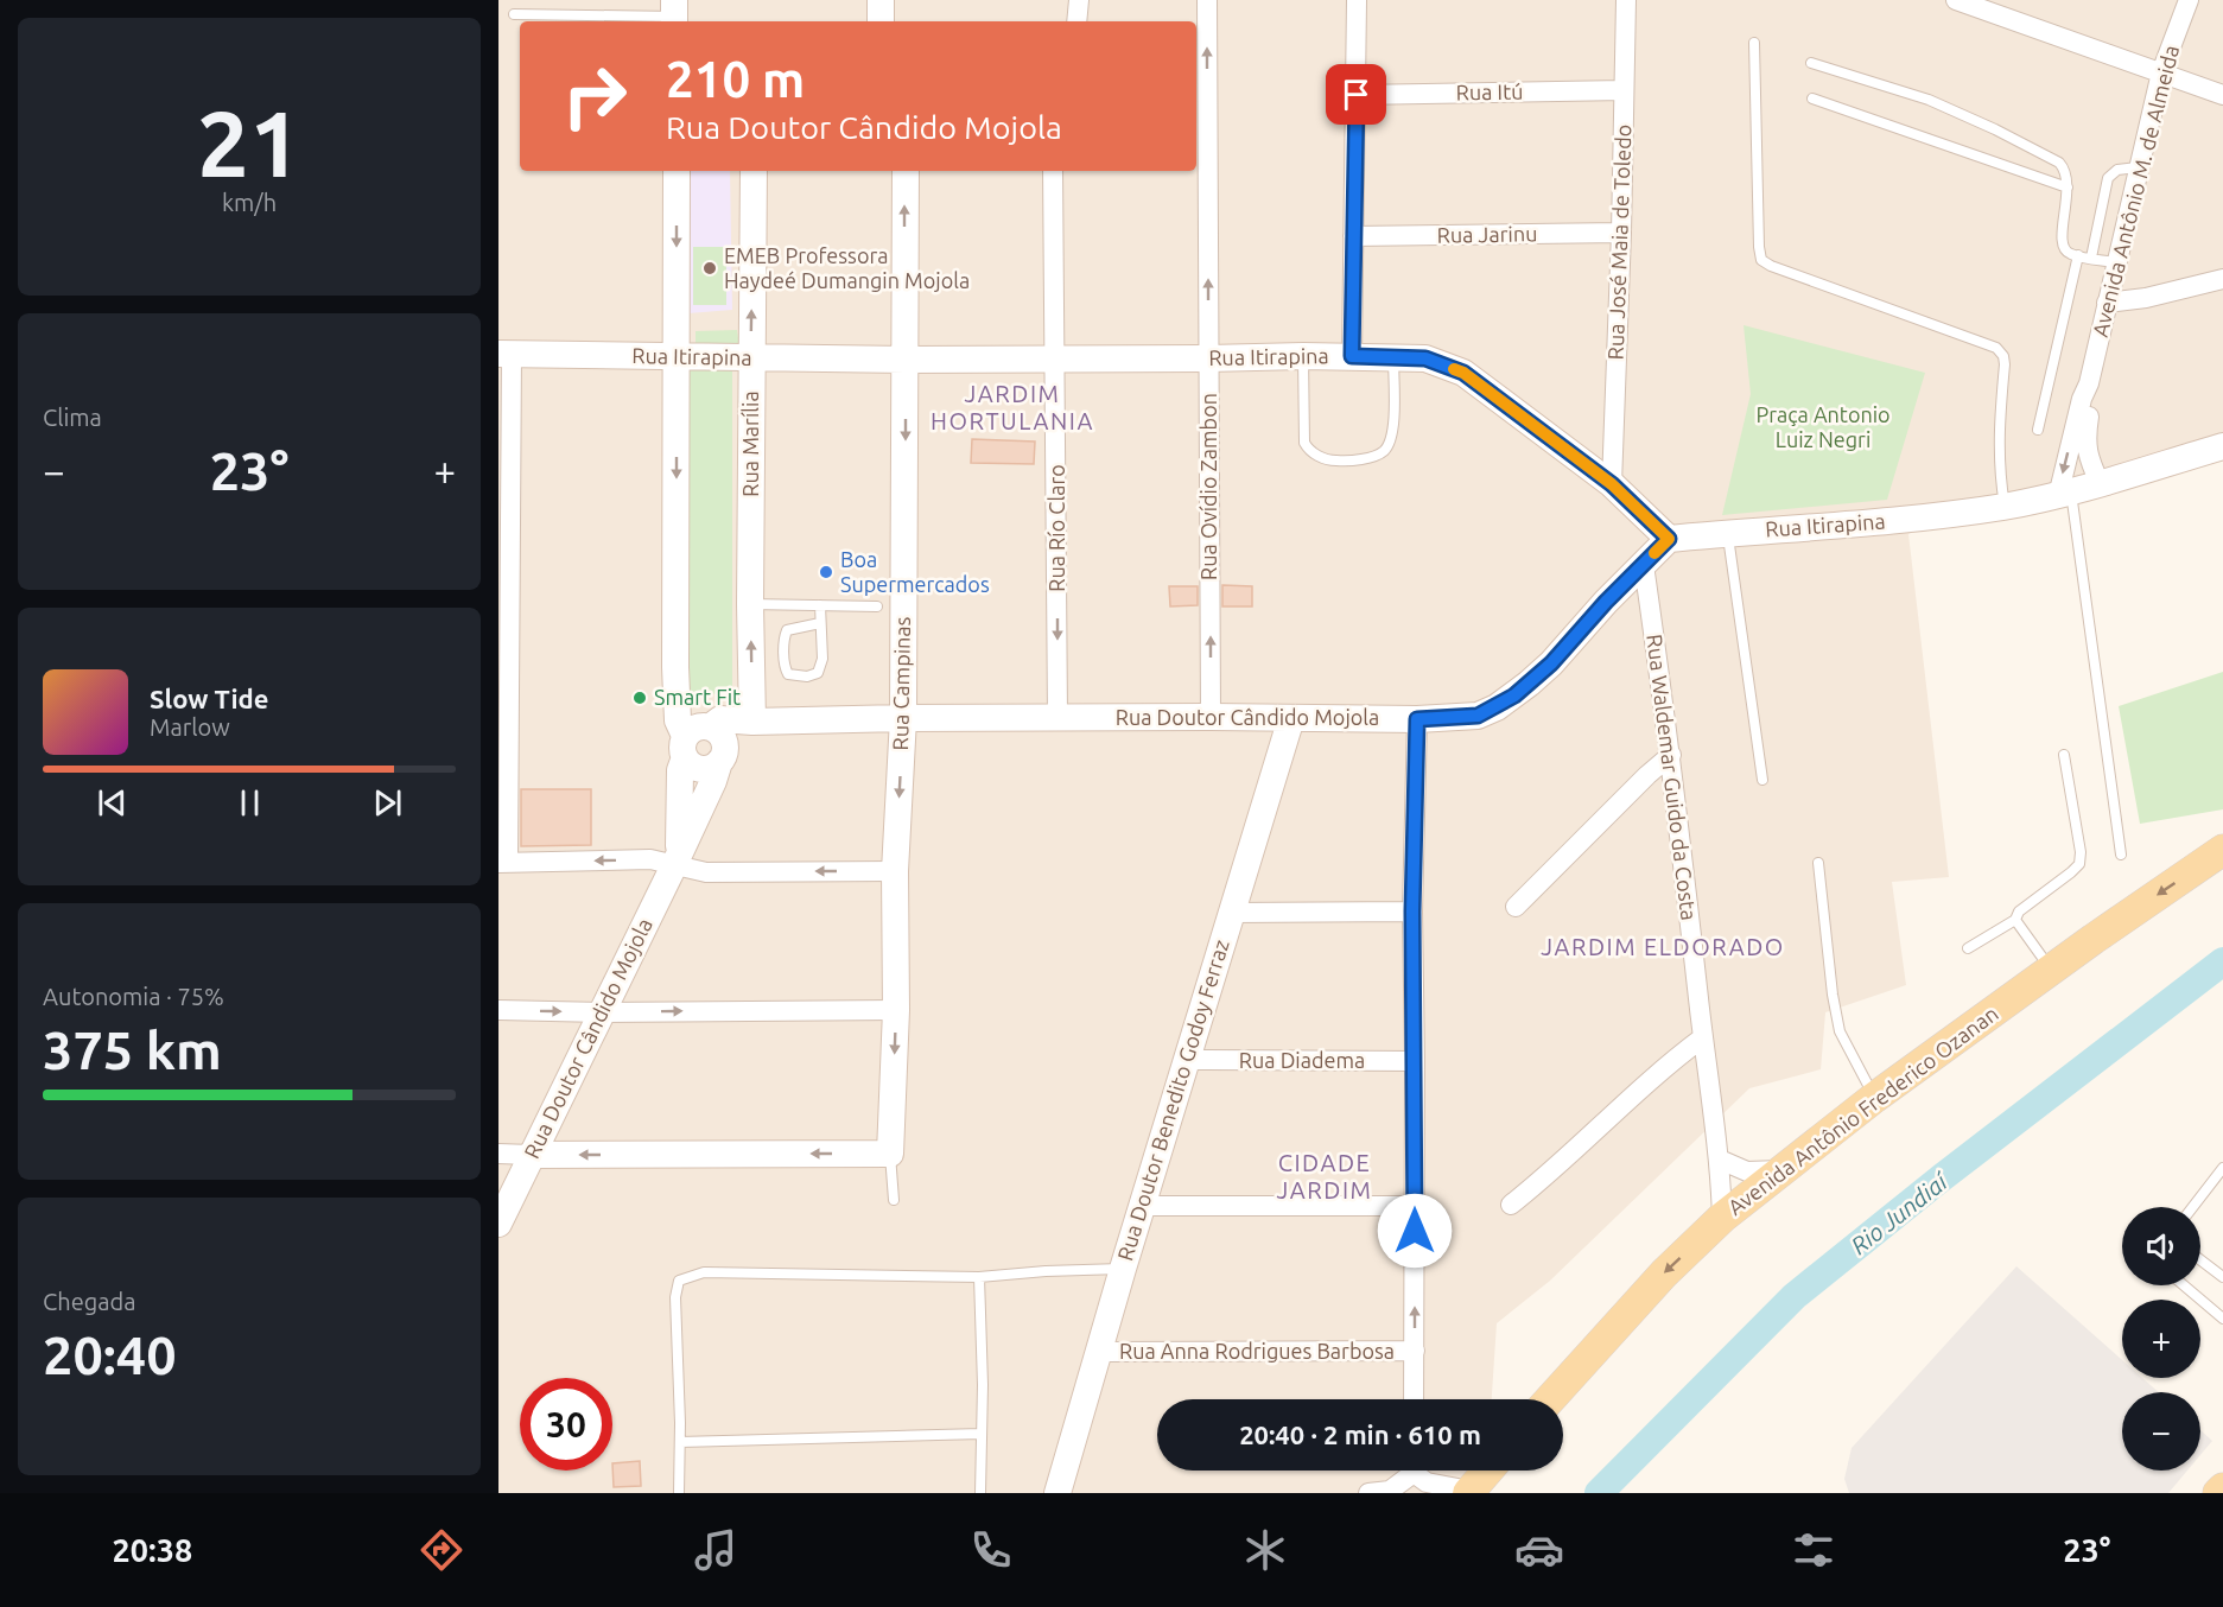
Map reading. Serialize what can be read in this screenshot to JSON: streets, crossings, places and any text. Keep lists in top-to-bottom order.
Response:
{
  "streets": {
    "main road": ["Avenida Antônio Frederico Ozanan"],
    "street": [
      "Rua Itú",
      "Avenida Antônio M. de Almeida",
      "Rua Jarinu",
      "Rua José Maia de Toledo",
      "Rua Itirapina",
      "Rua Marília",
      "Rua Ovídio Zambon",
      "Rua Río Claro",
      "Rua Campinas",
      "Rua Doutor Cândido Mojola",
      "Rua Waldemar Guido da Costa",
      "Rua Diadema",
      "Rua Doutor Benedito Godoy Ferraz",
      "Rua Anna Rodrigues Barbosa"
    ]
  },
  "crossings": [
    ["Rua Itú", "Rua José Maia de Toledo"],
    ["Avenida Antônio M. de Almeida", "Rua Itirapina"],
    ["Rua Jarinu", "Rua José Maia de Toledo"],
    ["Rua José Maia de Toledo", "Rua Itirapina"],
    ["Rua Itirapina", "Rua Marília"],
    ["Rua Itirapina", "Rua Ovídio Zambon"],
    ["Rua Itirapina", "Rua Río Claro"],
    ["Rua Itirapina", "Rua Campinas"],
    ["Rua Itirapina", "Rua Doutor Cândido Mojola"],
    ["Rua Marília", "Rua Doutor Cândido Mojola"],
    ["Rua Ovídio Zambon", "Rua Doutor Cândido Mojola"],
    ["Rua Río Claro", "Rua Doutor Cândido Mojola"],
    ["Rua Campinas", "Rua Doutor Cândido Mojola"],
    ["Rua Doutor Cândido Mojola", "Rua Waldemar Guido da Costa"],
    ["Rua Doutor Cândido Mojola", "Rua Doutor Benedito Godoy Ferraz"],
    ["Rua Waldemar Guido da Costa", "Avenida Antônio Frederico Ozanan"],
    ["Rua Diadema", "Rua Doutor Benedito Godoy Ferraz"],
    ["Rua Doutor Benedito Godoy Ferraz", "Rua Anna Rodrigues Barbosa"]
  ],
  "one_way": ["Rua Río Claro", "Avenida Antônio Frederico Ozanan"],
  "districts": ["JARDIM HORTULANIA", "JARDIM ELDORADO", "CIDADE JARDIM"],
  "water": ["Rio Jundiaí"],
  "parks": ["Praça Antonio Luiz Negri"],
  "places": ["EMEB Professora Haydeé Dumangin Mojola", "Boa Supermercados", "Smart Fit"],
  "page": {
    "tile": [
      ["21", "km/h"],
      "Clima",
      ["Autonomia · 75%", "375 km"],
      ["Chegada", "20:40"]
    ],
    "turn": ["210 m", "Rua Doutor Cândido Mojola"],
    "heat": ["−", "23°", "+"],
    "song": ["Slow Tide", "Marlow"],
    "map_buttons": ["+", "−"],
    "limit": "30",
    "trip": "20:40 · 2 min · 610 m",
    "tabs": ["20:38", "23°"]
  }
}
